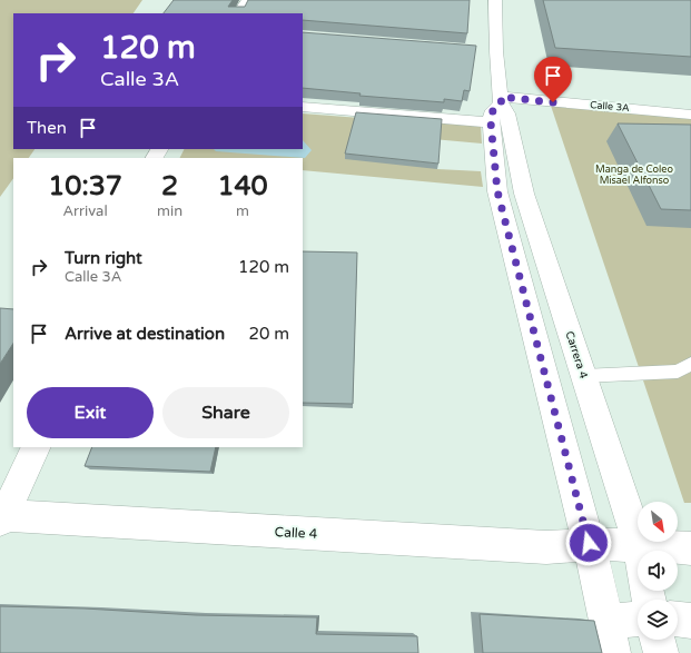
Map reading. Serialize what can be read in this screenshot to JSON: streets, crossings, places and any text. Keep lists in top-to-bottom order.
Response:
{
  "streets": {
    "street": ["Calle 3A", "Carrera 4", "Calle 4"]
  },
  "crossings": [
    ["Calle 3A", "Carrera 4"],
    ["Carrera 4", "Calle 4"]
  ],
  "parks": ["Manga de Coleo Misael Alfonso"],
  "north": "bottom right",
  "page": {
    "turn": ["120 m", "Calle 3A"],
    "then": "Then",
    "eta": [
      "10:37",
      "Arrival",
      "2",
      "min",
      "140",
      "m"
    ],
    "list": [
      {
        "name": "Turn right",
        "note": "Calle 3A",
        "value": "120 m"
      },
      {
        "name": "Arrive at destination",
        "value": "20 m"
      }
    ],
    "buttons": ["Exit", "Share"]
  }
}
